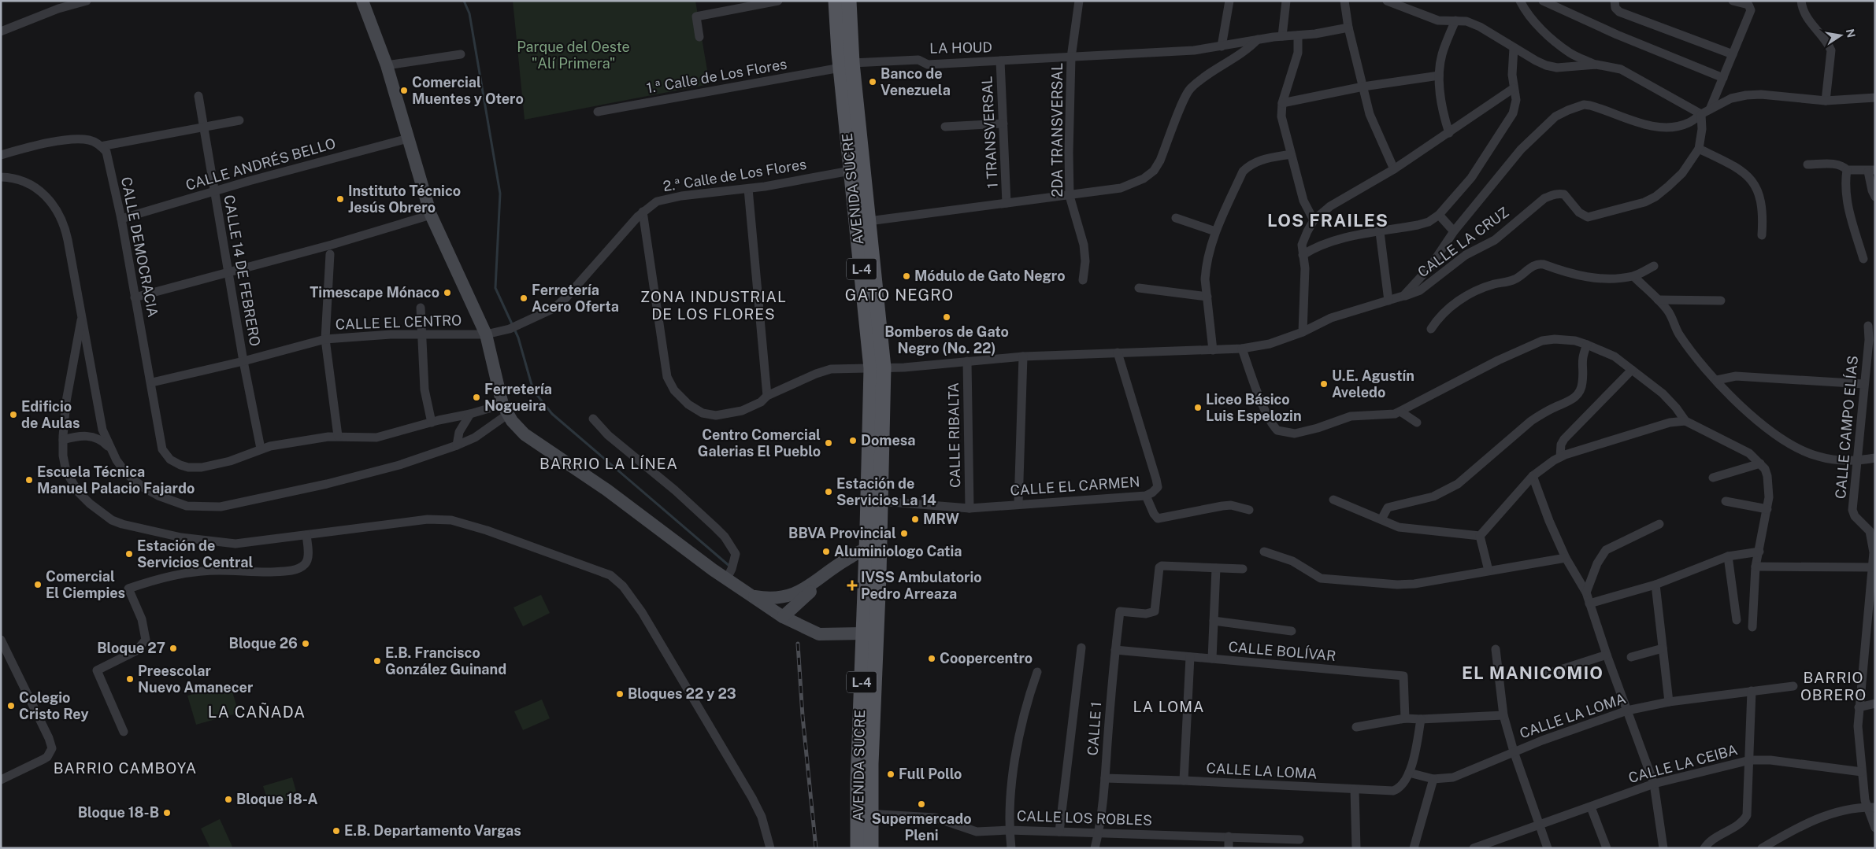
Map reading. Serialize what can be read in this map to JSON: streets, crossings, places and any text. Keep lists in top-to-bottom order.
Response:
{
  "streets": {
    "main road": ["AVENIDA SUCRE", "L-4"],
    "street": [
      "LA HOUD",
      "1.ª Calle de Los Flores",
      "2DA TRANSVERSAL",
      "1 TRANSVERSAL",
      "CALLE ANDRÉS BELLO",
      "2.ª Calle de Los Flores",
      "CALLE LA CRUZ",
      "CALLE DEMOCRACIA",
      "CALLE 14 DE FEBRERO",
      "CALLE EL CENTRO",
      "CALLE CAMPO ELÍAS",
      "CALLE RIBALTA",
      "CALLE EL CARMEN",
      "CALLE BOLÍVAR",
      "CALLE LA LOMA",
      "CALLE 1",
      "CALLE LA CEIBA",
      "CALLE LOS ROBLES"
    ]
  },
  "crossings": [
    ["LA HOUD", "1.ª Calle de Los Flores"],
    ["LA HOUD", "2DA TRANSVERSAL"],
    ["LA HOUD", "1 TRANSVERSAL"],
    ["LA HOUD", "AVENIDA SUCRE"],
    ["1.ª Calle de Los Flores", "AVENIDA SUCRE"],
    ["CALLE ANDRÉS BELLO", "CALLE DEMOCRACIA"],
    ["CALLE ANDRÉS BELLO", "CALLE 14 DE FEBRERO"],
    ["2.ª Calle de Los Flores", "AVENIDA SUCRE"],
    ["2.ª Calle de Los Flores", "CALLE EL CENTRO"],
    ["AVENIDA SUCRE", "CALLE EL CARMEN"],
    ["AVENIDA SUCRE", "CALLE LOS ROBLES"],
    ["CALLE DEMOCRACIA", "CALLE 14 DE FEBRERO"],
    ["CALLE DEMOCRACIA", "CALLE EL CENTRO"],
    ["CALLE 14 DE FEBRERO", "CALLE EL CENTRO"],
    ["CALLE CAMPO ELÍAS", "CALLE LA CEIBA"],
    ["CALLE RIBALTA", "CALLE EL CARMEN"],
    ["CALLE BOLÍVAR", "CALLE 1"],
    ["CALLE LA LOMA", "CALLE 1"],
    ["CALLE 1", "CALLE LOS ROBLES"]
  ],
  "districts": [
    "LOS FRAILES",
    "GATO NEGRO",
    "ZONA INDUSTRIAL DE LOS FLORES",
    "BARRIO LA LÍNEA",
    "EL MANICOMIO",
    "BARRIO OBRERO",
    "LA LOMA",
    "LA CAÑADA",
    "BARRIO CAMBOYA"
  ],
  "parks": ["Parque del Oeste \"Alí Primera\""],
  "places": {
    "other": [
      "Banco de Venezuela",
      "Comercial Muentes y Otero",
      "Instituto Técnico Jesús Obrero",
      "Módulo de Gato Negro",
      "Timescape Mónaco",
      "Ferretería Acero Oferta",
      "Bomberos de Gato Negro (No. 22)",
      "U.E. Agustín Aveledo",
      "Ferretería Nogueira",
      "Liceo Básico Luis Espelozin",
      "Edificio de Aulas",
      "Domesa",
      "Centro Comercial Galerias El Pueblo",
      "Escuela Técnica Manuel Palacio Fajardo",
      "Estación de Servicios La 14",
      "MRW",
      "BBVA Provincial",
      "Aluminiologo Catia",
      "Estación de Servicios Central",
      "Comercial El Ciempies",
      "Bloque 26",
      "Bloque 27",
      "Coopercentro",
      "E.B. Francisco González Guinand",
      "Preescolar Nuevo Amanecer",
      "Bloques 22 y 23",
      "Colegio Cristo Rey",
      "Full Pollo",
      "Bloque 18-A",
      "Supermercado Pleni",
      "Bloque 18-B",
      "E.B. Departamento Vargas"
    ],
    "health": ["IVSS Ambulatorio Pedro Arreaza"]
  },
  "north": "right"
}
